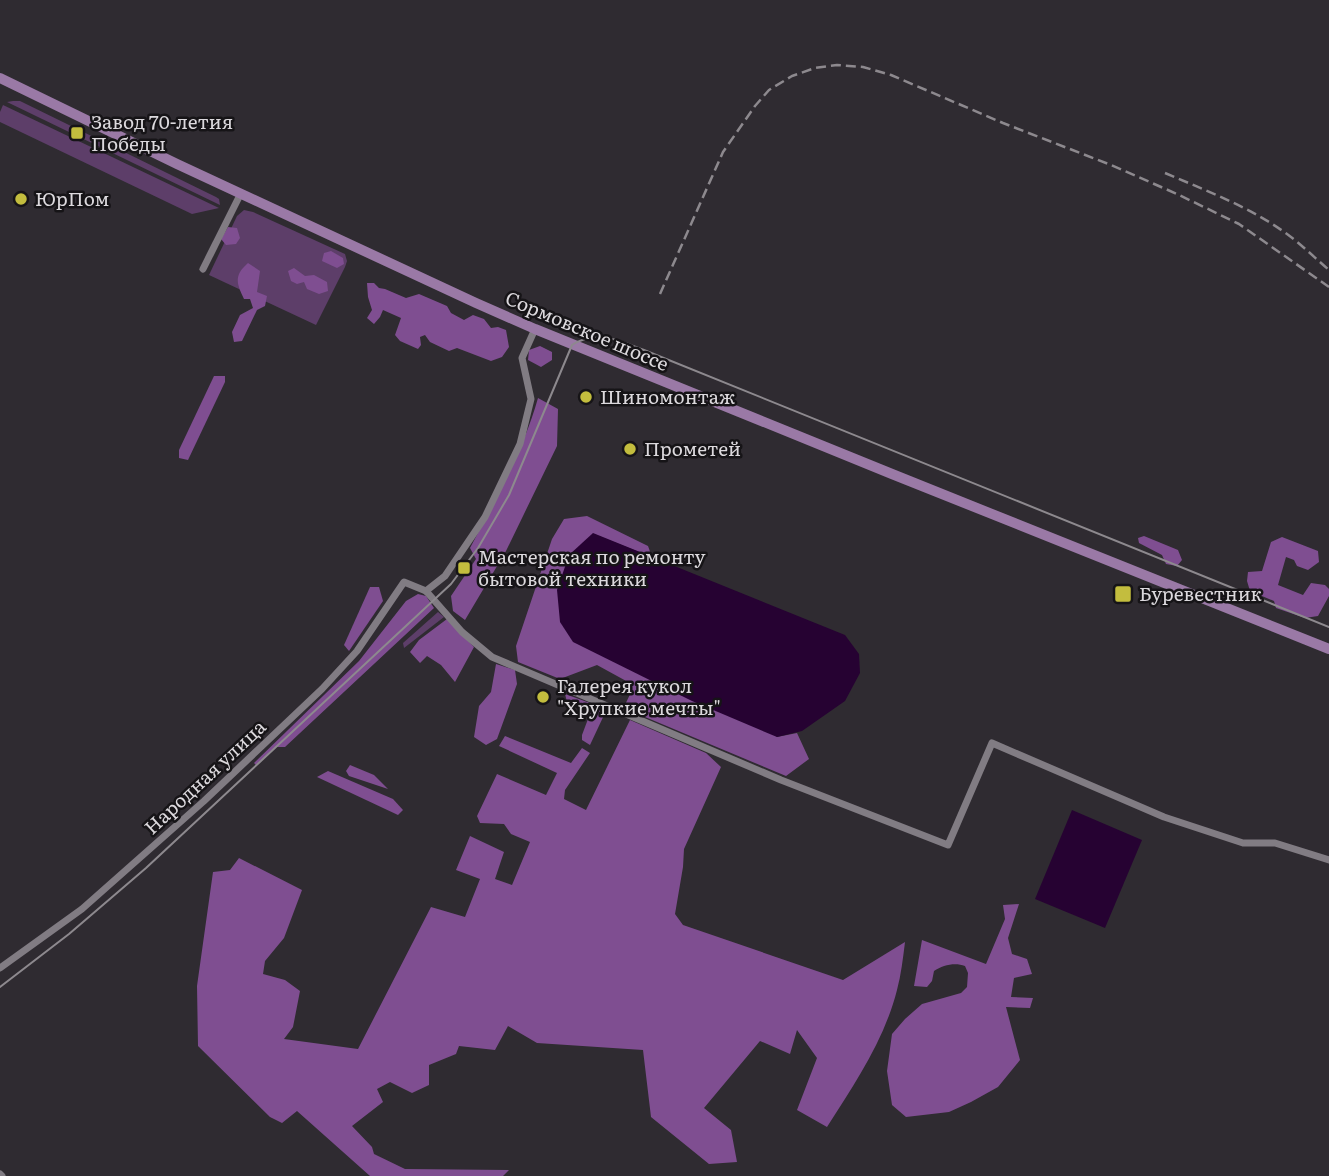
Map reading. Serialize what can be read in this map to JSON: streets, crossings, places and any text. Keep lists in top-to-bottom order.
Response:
{
  "streets": {
    "main road": ["Сормовское шоссе"],
    "street": ["Народная улица"]
  },
  "places": {
    "transit": ["Завод 70-летия Победы", "Мастерская по ремонту бытовой техники", "Буревестник"],
    "other": [
      "ЮрПом",
      "Шиномонтаж",
      "Прометей",
      "Галерея кукол \"Хрупкие мечты\""
    ]
  }
}
